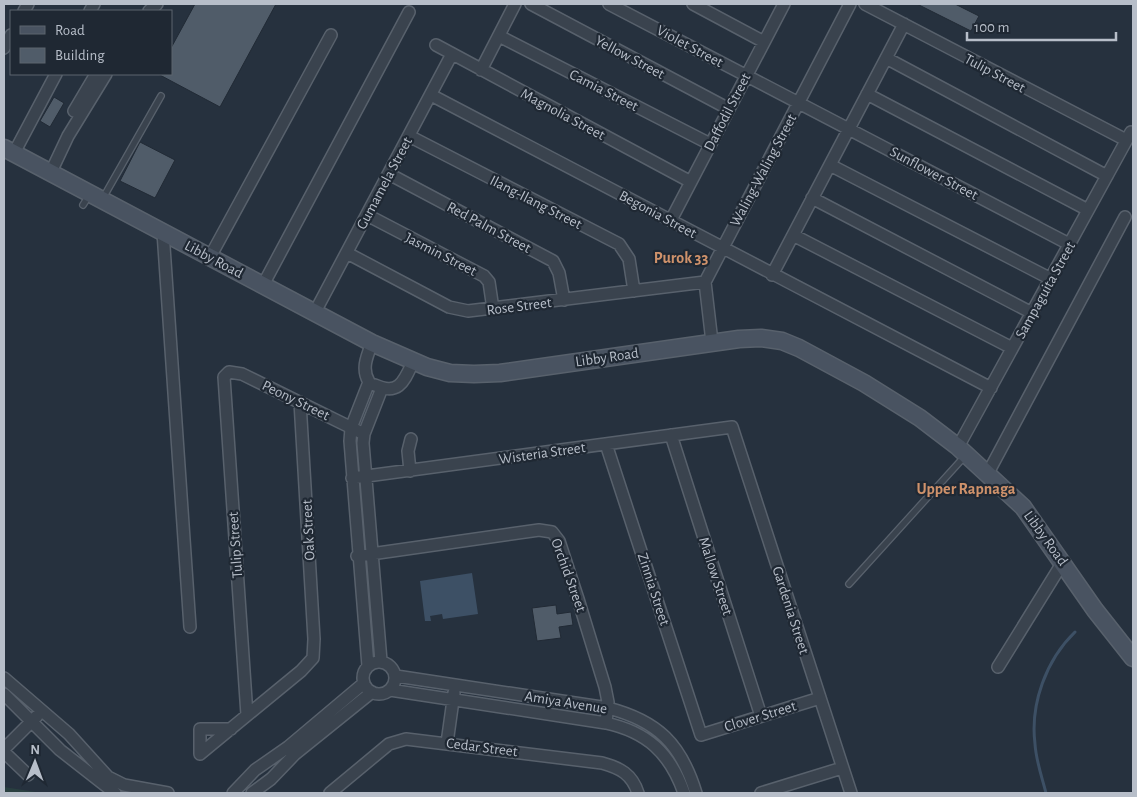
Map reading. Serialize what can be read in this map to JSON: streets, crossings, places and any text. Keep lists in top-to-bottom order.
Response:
{
  "streets": {
    "main road": ["Libby Road"],
    "street": [
      "Violet Street",
      "Yellow Street",
      "Tulip Street",
      "Camia Street",
      "Daffodil Street",
      "Magnolia Street",
      "Waling-Waling Street",
      "Sunflower Street",
      "Gumamela Street",
      "Ilang-Ilang Street",
      "Begonia Street",
      "Red Palm Street",
      "Jasmin Street",
      "Sampaguita Street",
      "Rose Street",
      "Peony Street",
      "Wisteria Street",
      "Oak Street",
      "Orchid Street",
      "Mallow Street",
      "Zinnia Street",
      "Gardenia Street",
      "Amiya Avenue",
      "Clover Street",
      "Cedar Street"
    ]
  },
  "crossings": [
    ["Violet Street", "Daffodil Street"],
    ["Violet Street", "Waling-Waling Street"],
    ["Violet Street", "Sunflower Street"],
    ["Yellow Street", "Daffodil Street"],
    ["Tulip Street", "Sampaguita Street"],
    ["Tulip Street", "Peony Street"],
    ["Tulip Street", "Oak Street"],
    ["Camia Street", "Daffodil Street"],
    ["Daffodil Street", "Magnolia Street"],
    ["Daffodil Street", "Begonia Street"],
    ["Magnolia Street", "Gumamela Street"],
    ["Waling-Waling Street", "Sunflower Street"],
    ["Waling-Waling Street", "Begonia Street"],
    ["Waling-Waling Street", "Rose Street"],
    ["Sunflower Street", "Sampaguita Street"],
    ["Gumamela Street", "Ilang-Ilang Street"],
    ["Gumamela Street", "Begonia Street"],
    ["Gumamela Street", "Red Palm Street"],
    ["Gumamela Street", "Jasmin Street"],
    ["Gumamela Street", "Libby Road"],
    ["Gumamela Street", "Rose Street"],
    ["Ilang-Ilang Street", "Rose Street"],
    ["Begonia Street", "Sampaguita Street"],
    ["Red Palm Street", "Rose Street"],
    ["Jasmin Street", "Rose Street"],
    ["Libby Road", "Sampaguita Street"],
    ["Peony Street", "Oak Street"],
    ["Wisteria Street", "Mallow Street"],
    ["Wisteria Street", "Zinnia Street"],
    ["Wisteria Street", "Gardenia Street"],
    ["Orchid Street", "Amiya Avenue"],
    ["Mallow Street", "Clover Street"],
    ["Zinnia Street", "Clover Street"],
    ["Gardenia Street", "Clover Street"]
  ],
  "districts": ["Purok 33", "Upper Rapnaga"],
  "legend": ["Road", "Building"],
  "scale_bar": "100 m",
  "north": "top"
}
